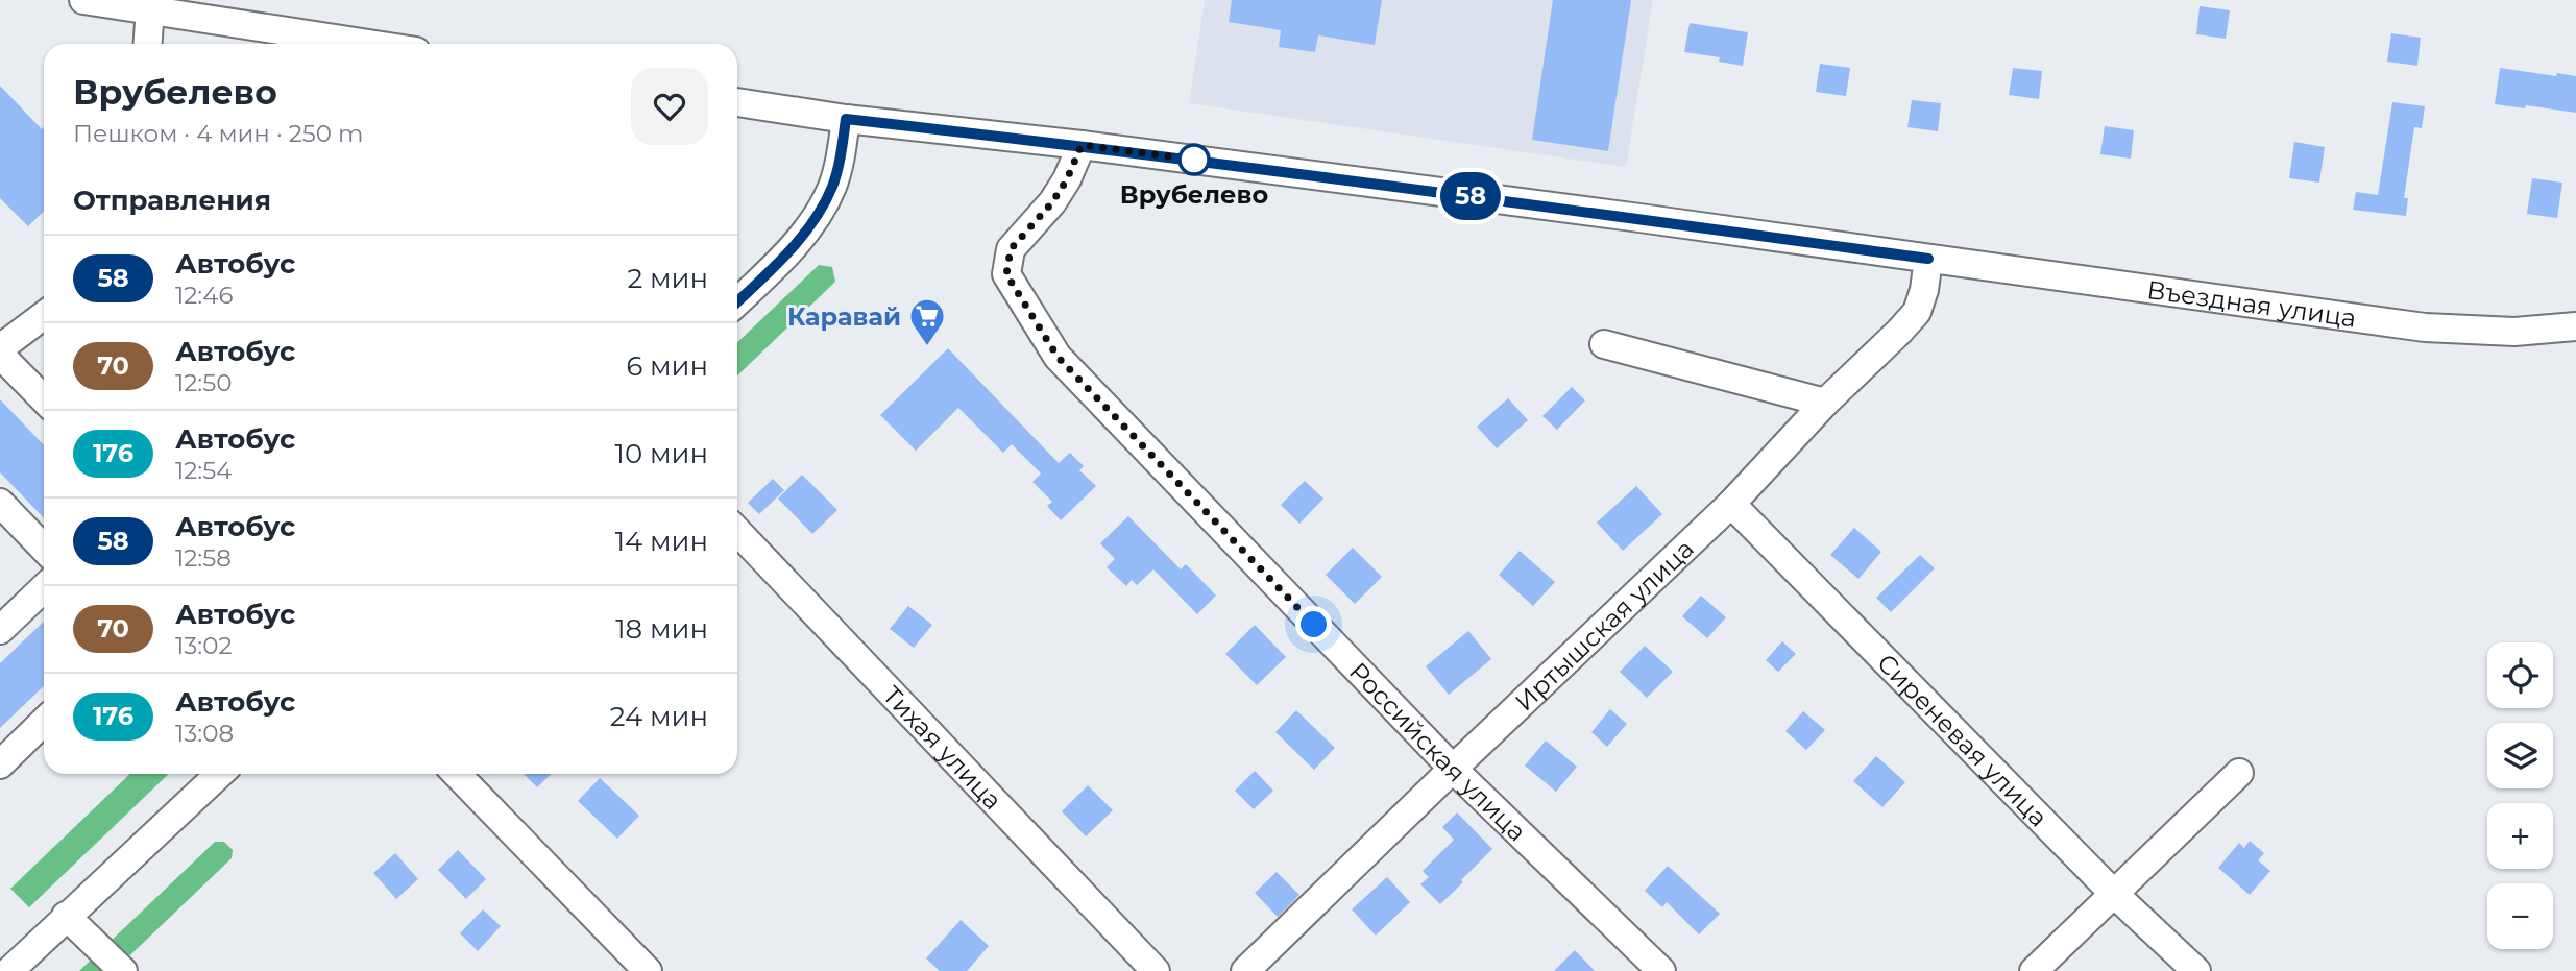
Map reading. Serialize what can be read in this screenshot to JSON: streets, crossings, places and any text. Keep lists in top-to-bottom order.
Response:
{
  "streets": {
    "street": [
      "Въездная улица",
      "Иртышская улица",
      "Сиреневая улица",
      "Тихая улица",
      "Российская улица"
    ]
  },
  "crossings": [
    ["Въездная улица", "Иртышская улица"],
    ["Въездная улица", "Российская улица"],
    ["Иртышская улица", "Сиреневая улица"],
    ["Иртышская улица", "Российская улица"]
  ],
  "places": {
    "other": ["Врубелево"],
    "supermarket": ["Каравай"]
  },
  "lines": ["bus line 58"],
  "page": {
    "on_map": "58",
    "heading": [
      ["Врубелево", "Пешком · 4 мин · 250 m"],
      "Отправления"
    ],
    "list": [
      {
        "mark": "58",
        "name": "Автобус",
        "note": "12:46",
        "value": "2 мин"
      },
      {
        "mark": "70",
        "name": "Автобус",
        "note": "12:50",
        "value": "6 мин"
      },
      {
        "mark": "176",
        "name": "Автобус",
        "note": "12:54",
        "value": "10 мин"
      },
      {
        "mark": "58",
        "name": "Автобус",
        "note": "12:58",
        "value": "14 мин"
      },
      {
        "mark": "70",
        "name": "Автобус",
        "note": "13:02",
        "value": "18 мин"
      },
      {
        "mark": "176",
        "name": "Автобус",
        "note": "13:08",
        "value": "24 мин"
      }
    ],
    "map_buttons": ["+", "−"]
  }
}
